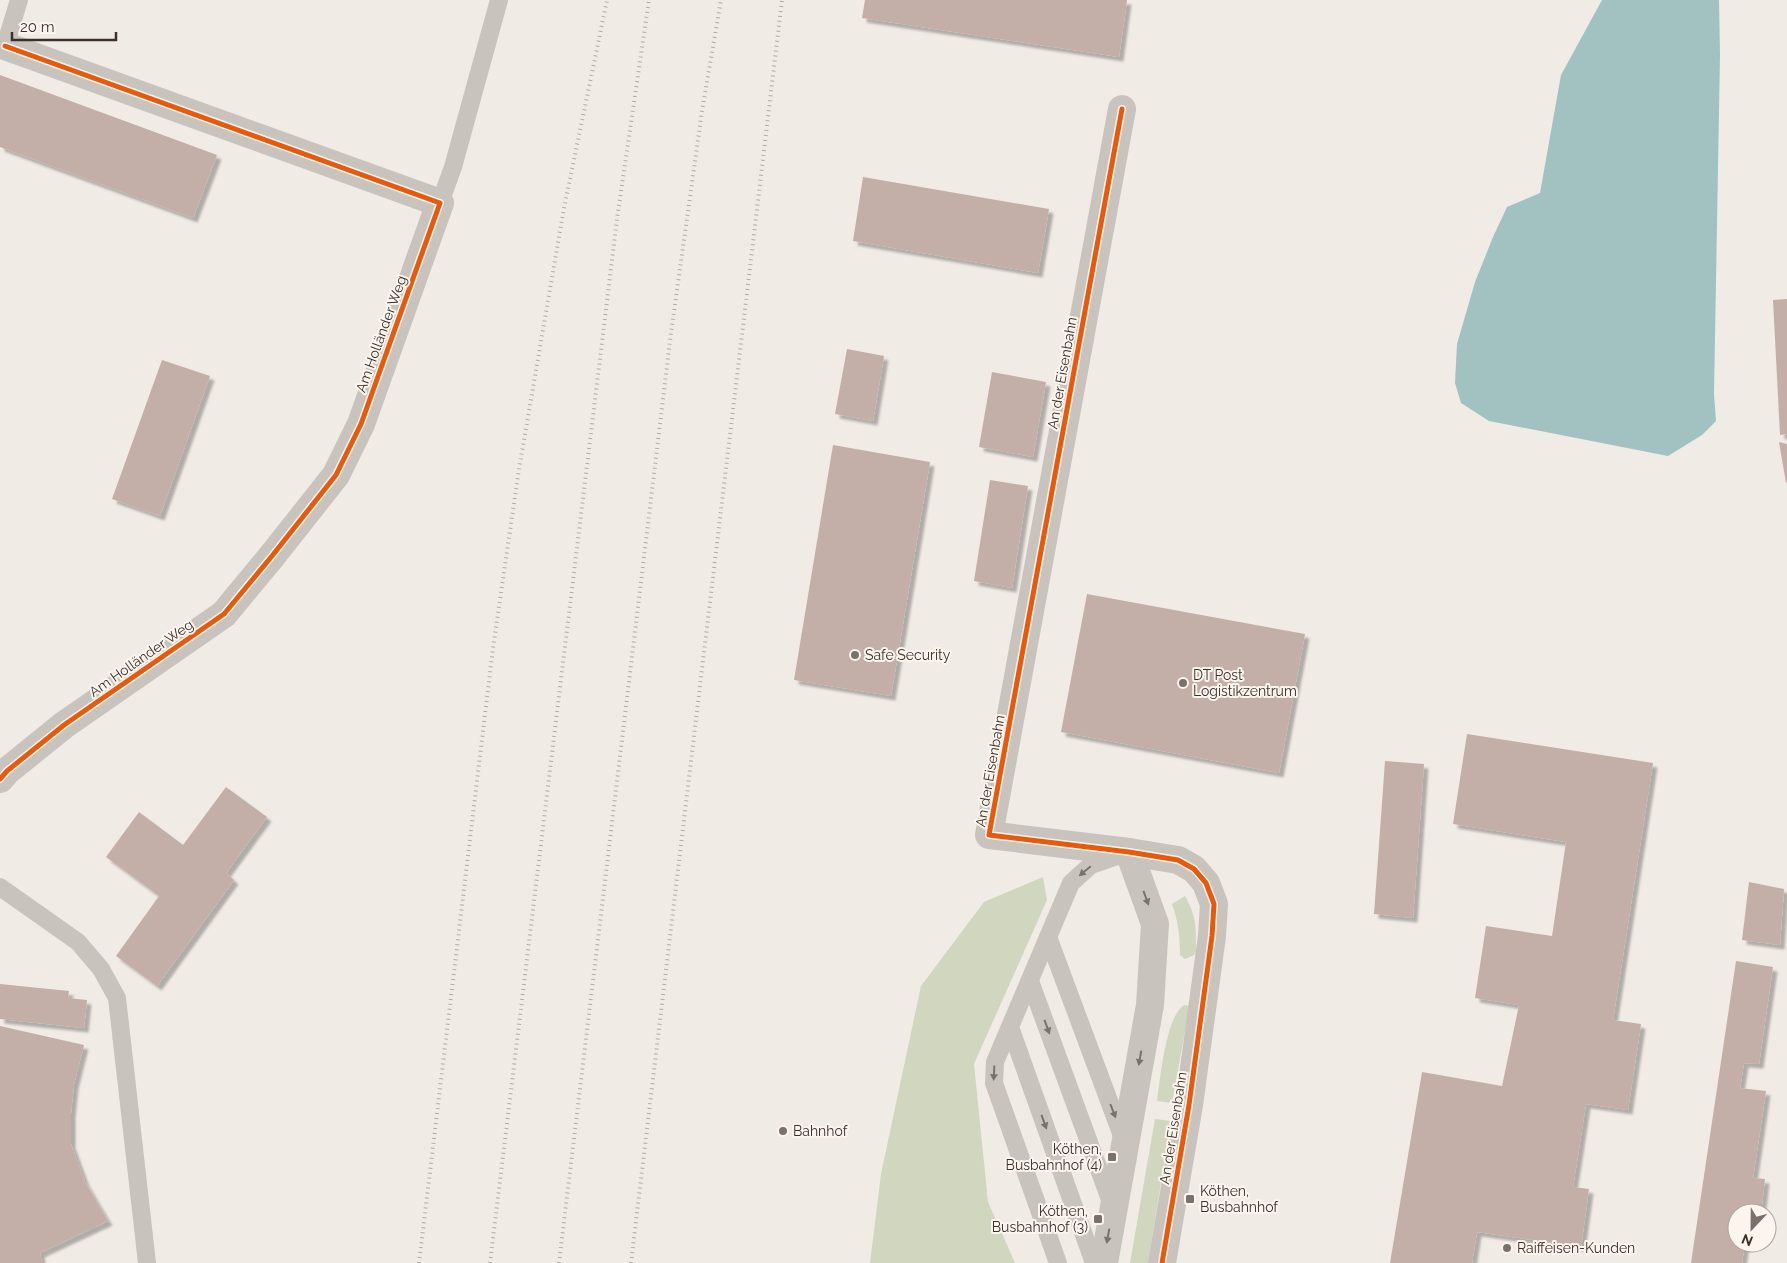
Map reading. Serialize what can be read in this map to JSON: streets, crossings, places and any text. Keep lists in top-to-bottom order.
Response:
{
  "streets": {
    "street": ["Am Holländer Weg", "An der Eisenbahn"]
  },
  "places": {
    "other": [
      "Safe Security",
      "DT Post Logistikzentrum",
      "Bahnhof",
      "Raiffeisen-Kunden"
    ],
    "transit": ["Köthen, Busbahnhof (4)", "Köthen, Busbahnhof", "Köthen, Busbahnhof (3)"]
  },
  "scale_bar": "20 m",
  "north": "bottom"
}
